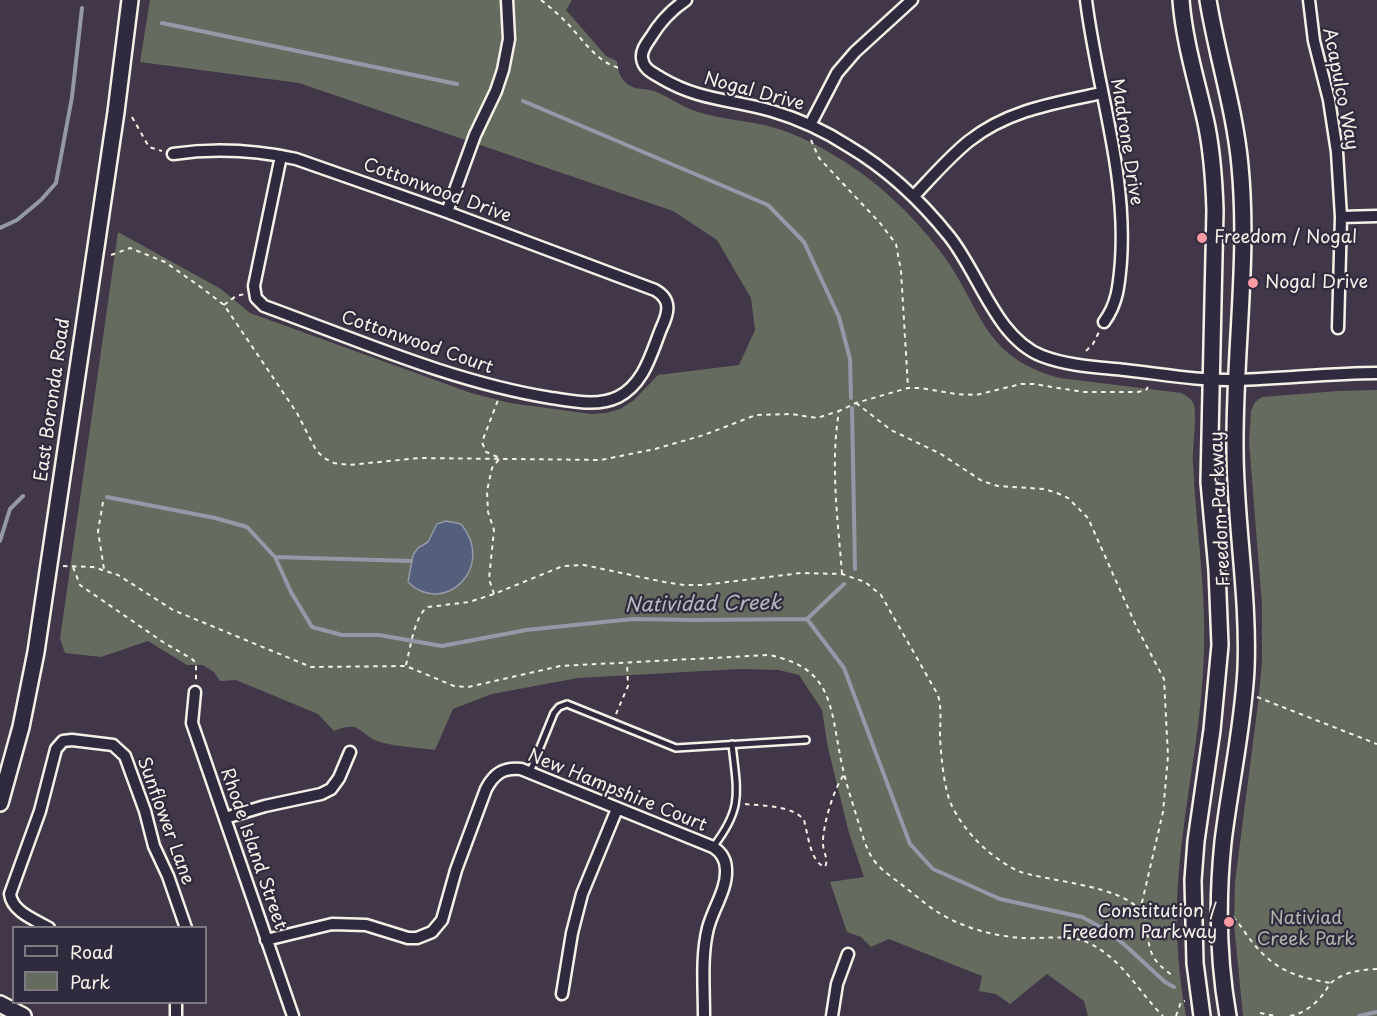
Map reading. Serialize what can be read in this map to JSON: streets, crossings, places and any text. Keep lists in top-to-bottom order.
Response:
{
  "streets": {
    "main road": ["East Boronda Road", "Freedom Parkway"],
    "street": [
      "Acapulco Way",
      "Nogal Drive",
      "Madrone Drive",
      "Cottonwood Drive",
      "Cottonwood Court",
      "New Hampshire Court",
      "Sunflower Lane",
      "Rhode Island Street"
    ]
  },
  "crossings": [
    ["Nogal Drive", "Freedom Parkway"],
    ["Cottonwood Drive", "Cottonwood Court"],
    ["New Hampshire Court", "Rhode Island Street"]
  ],
  "water": ["Natividad Creek"],
  "parks": ["Nativiad Creek Park"],
  "places": ["Freedom / Nogal", "Nogal Drive", "Constitution / Freedom Parkway"],
  "legend": ["Road", "Park"]
}
